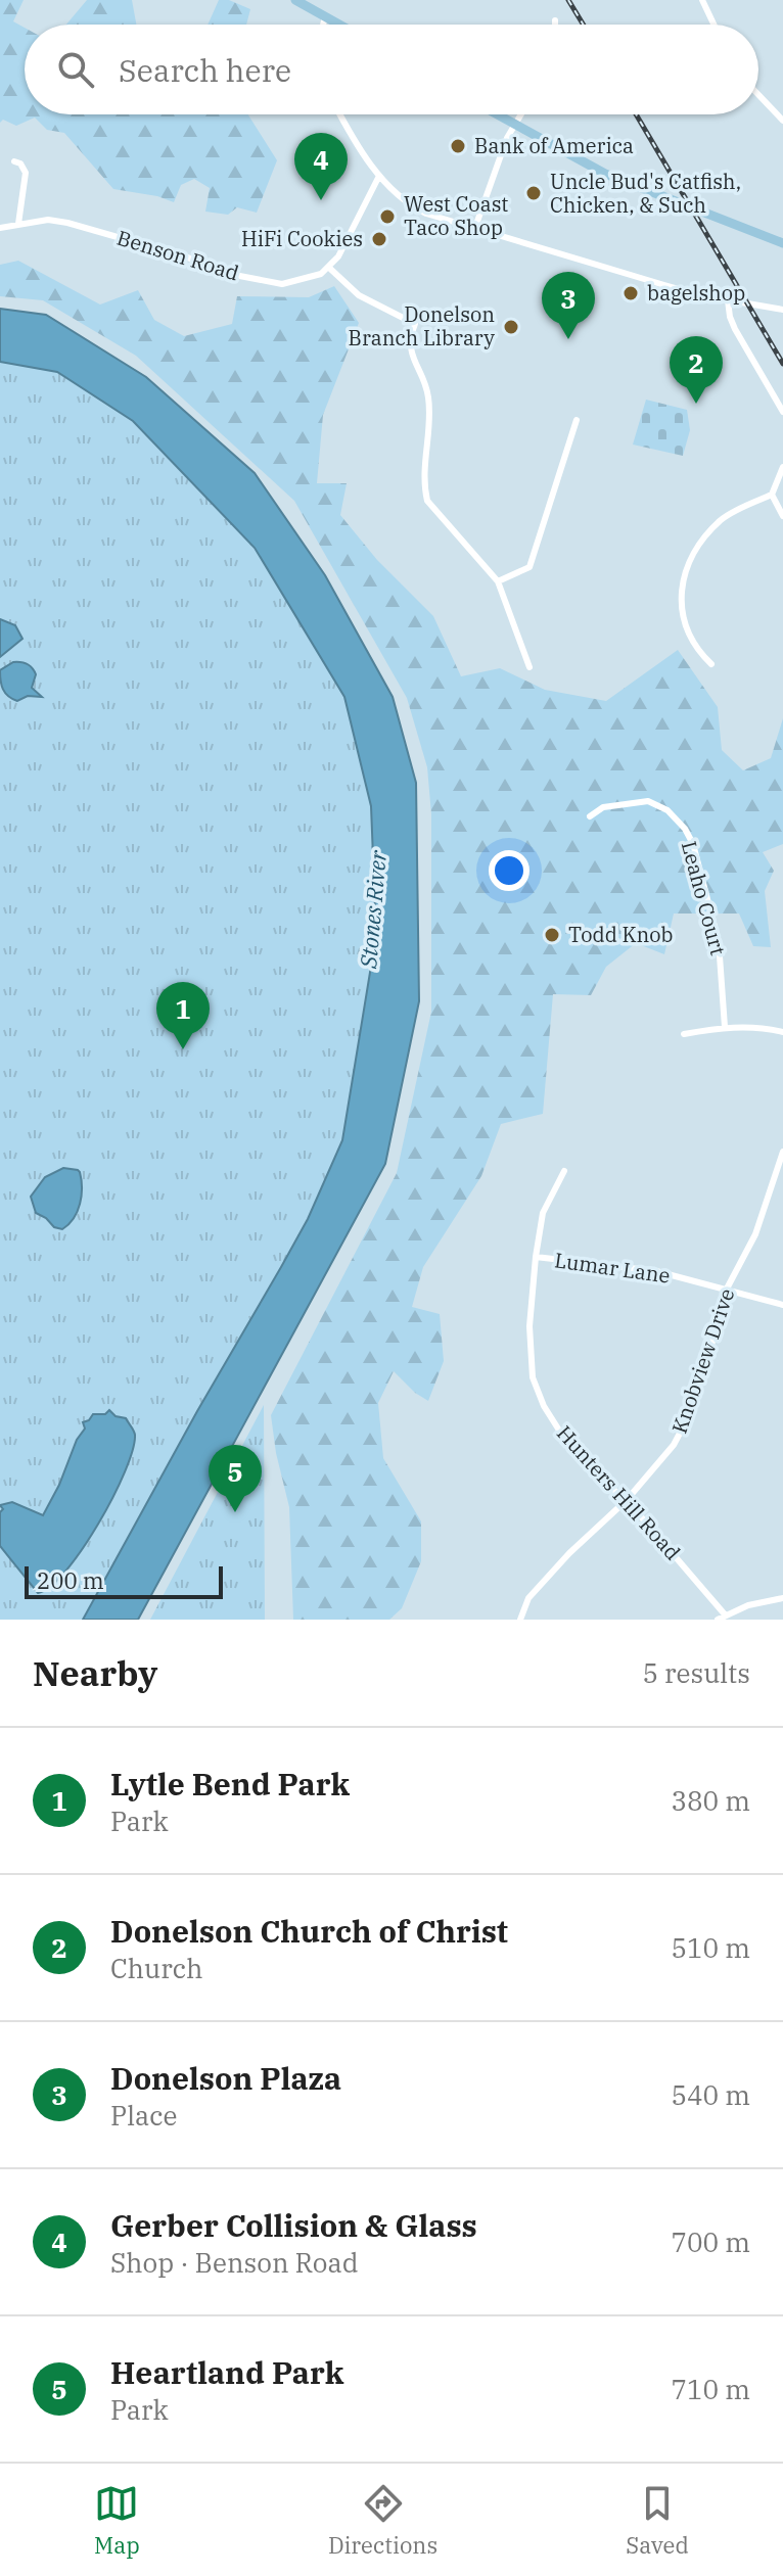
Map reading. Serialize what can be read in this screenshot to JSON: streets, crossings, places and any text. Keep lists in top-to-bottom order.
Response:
{
  "streets": {
    "street": [
      "Benson Road",
      "Leaho Court",
      "Lumar Lane",
      "Knobview Drive",
      "Hunters Hill Road"
    ]
  },
  "crossings": [
    ["Lumar Lane", "Knobview Drive"],
    ["Lumar Lane", "Hunters Hill Road"],
    ["Knobview Drive", "Hunters Hill Road"]
  ],
  "water": ["Stones River"],
  "places": [
    "Bank of America",
    "Uncle Bud's Catfish, Chicken, & Such",
    "West Coast Taco Shop",
    "HiFi Cookies",
    "bagelshop",
    "Donelson Branch Library",
    "Todd Knob"
  ],
  "scale_bar": "200 m",
  "page": {
    "search": "Search here",
    "pins": [
      "4",
      "3",
      "2",
      "1",
      "5"
    ],
    "scale": "200 m",
    "heading": ["Nearby", "5 results"],
    "list": [
      {
        "mark": "1",
        "name": "Lytle Bend Park",
        "note": "Park",
        "value": "380 m"
      },
      {
        "mark": "2",
        "name": "Donelson Church of Christ",
        "note": "Church",
        "value": "510 m"
      },
      {
        "mark": "3",
        "name": "Donelson Plaza",
        "note": "Place",
        "value": "540 m"
      },
      {
        "mark": "4",
        "name": "Gerber Collision & Glass",
        "note": "Shop · Benson Road",
        "value": "700 m"
      },
      {
        "mark": "5",
        "name": "Heartland Park",
        "note": "Park",
        "value": "710 m"
      }
    ],
    "nav": ["Map", "Directions", "Saved"]
  }
}
